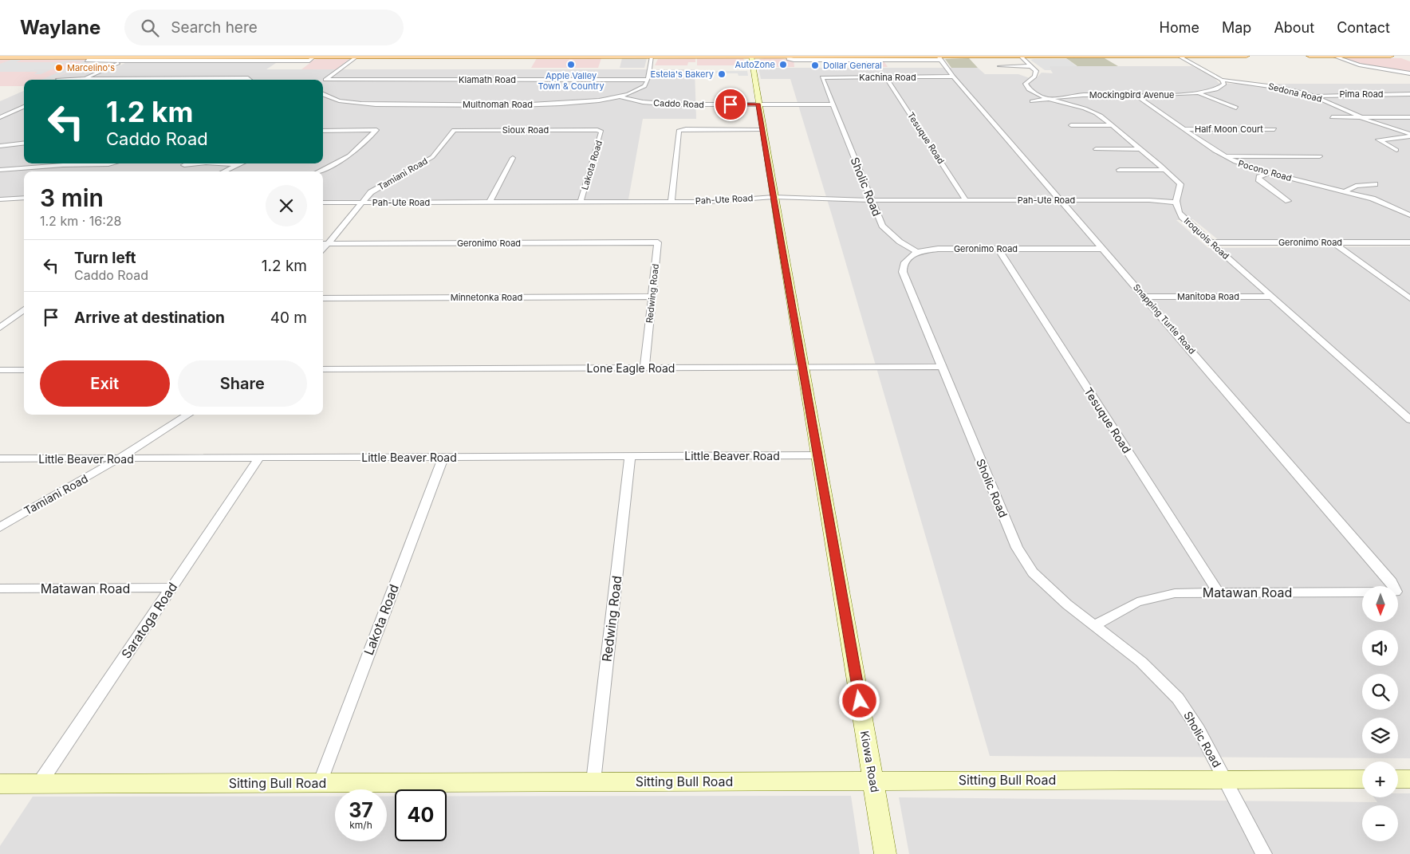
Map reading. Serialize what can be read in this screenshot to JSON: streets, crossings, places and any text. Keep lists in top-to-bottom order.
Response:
{
  "streets": {
    "street": [
      "Kachina Road",
      "Klamath Road",
      "Sedona Road",
      "Pima Road",
      "Mockingbird Avenue",
      "Caddo Road",
      "Multnomah Road",
      "Half Moon Court",
      "Sioux Road",
      "Tesuque Road",
      "Lakota Road",
      "Pocono Road",
      "Tamiani Road",
      "Sholic Road",
      "Pah-Ute Road",
      "Iroquois Road",
      "Geronimo Road",
      "Redwing Road",
      "Manitoba Road",
      "Minnetonka Road",
      "Snapping Turtle Road",
      "Lone Eagle Road",
      "Little Beaver Road",
      "Matawan Road",
      "Saratoga Road",
      "Kiowa Road",
      "Sitting Bull Road"
    ]
  },
  "crossings": [
    ["Kachina Road", "Tesuque Road"],
    ["Kachina Road", "Sholic Road"],
    ["Kachina Road", "Snapping Turtle Road"],
    ["Klamath Road", "Multnomah Road"],
    ["Sedona Road", "Pima Road"],
    ["Sedona Road", "Mockingbird Avenue"],
    ["Mockingbird Avenue", "Pocono Road"],
    ["Caddo Road", "Multnomah Road"],
    ["Caddo Road", "Sholic Road"],
    ["Caddo Road", "Kiowa Road"],
    ["Half Moon Court", "Pocono Road"],
    ["Sioux Road", "Lakota Road"],
    ["Sioux Road", "Tamiani Road"],
    ["Tesuque Road", "Pah-Ute Road"],
    ["Tesuque Road", "Geronimo Road"],
    ["Tesuque Road", "Matawan Road"],
    ["Lakota Road", "Pah-Ute Road"],
    ["Lakota Road", "Little Beaver Road"],
    ["Lakota Road", "Sitting Bull Road"],
    ["Tamiani Road", "Pah-Ute Road"],
    ["Tamiani Road", "Geronimo Road"],
    ["Tamiani Road", "Little Beaver Road"],
    ["Sholic Road", "Pah-Ute Road"],
    ["Sholic Road", "Geronimo Road"],
    ["Sholic Road", "Lone Eagle Road"],
    ["Sholic Road", "Matawan Road"],
    ["Sholic Road", "Sitting Bull Road"],
    ["Pah-Ute Road", "Iroquois Road"],
    ["Pah-Ute Road", "Snapping Turtle Road"],
    ["Pah-Ute Road", "Kiowa Road"],
    ["Iroquois Road", "Geronimo Road"],
    ["Iroquois Road", "Manitoba Road"],
    ["Geronimo Road", "Redwing Road"],
    ["Geronimo Road", "Snapping Turtle Road"],
    ["Redwing Road", "Minnetonka Road"],
    ["Redwing Road", "Lone Eagle Road"],
    ["Redwing Road", "Little Beaver Road"],
    ["Redwing Road", "Sitting Bull Road"],
    ["Manitoba Road", "Snapping Turtle Road"],
    ["Snapping Turtle Road", "Matawan Road"],
    ["Lone Eagle Road", "Kiowa Road"],
    ["Little Beaver Road", "Saratoga Road"],
    ["Little Beaver Road", "Kiowa Road"],
    ["Matawan Road", "Saratoga Road"],
    ["Saratoga Road", "Sitting Bull Road"],
    ["Kiowa Road", "Sitting Bull Road"]
  ],
  "places": [
    "Apple Valley Town & Country",
    "AutoZone",
    "Dollar General",
    "Marcelino's",
    "Estela's Bakery"
  ],
  "north": "bottom",
  "page": {
    "header": "Waylane",
    "search": "Search here",
    "nav": [
      "Home",
      "Map",
      "About",
      "Contact"
    ],
    "turn": ["1.2 km", "Caddo Road"],
    "heading": ["3 min", "1.2 km · 16:28"],
    "list": [
      {
        "name": "Turn left",
        "note": "Caddo Road",
        "value": "1.2 km"
      },
      {
        "name": "Arrive at destination",
        "value": "40 m"
      }
    ],
    "buttons": ["Exit", "Share"],
    "map_buttons": ["+", "−"],
    "speed": "37 km/h",
    "limit": "40"
  }
}
